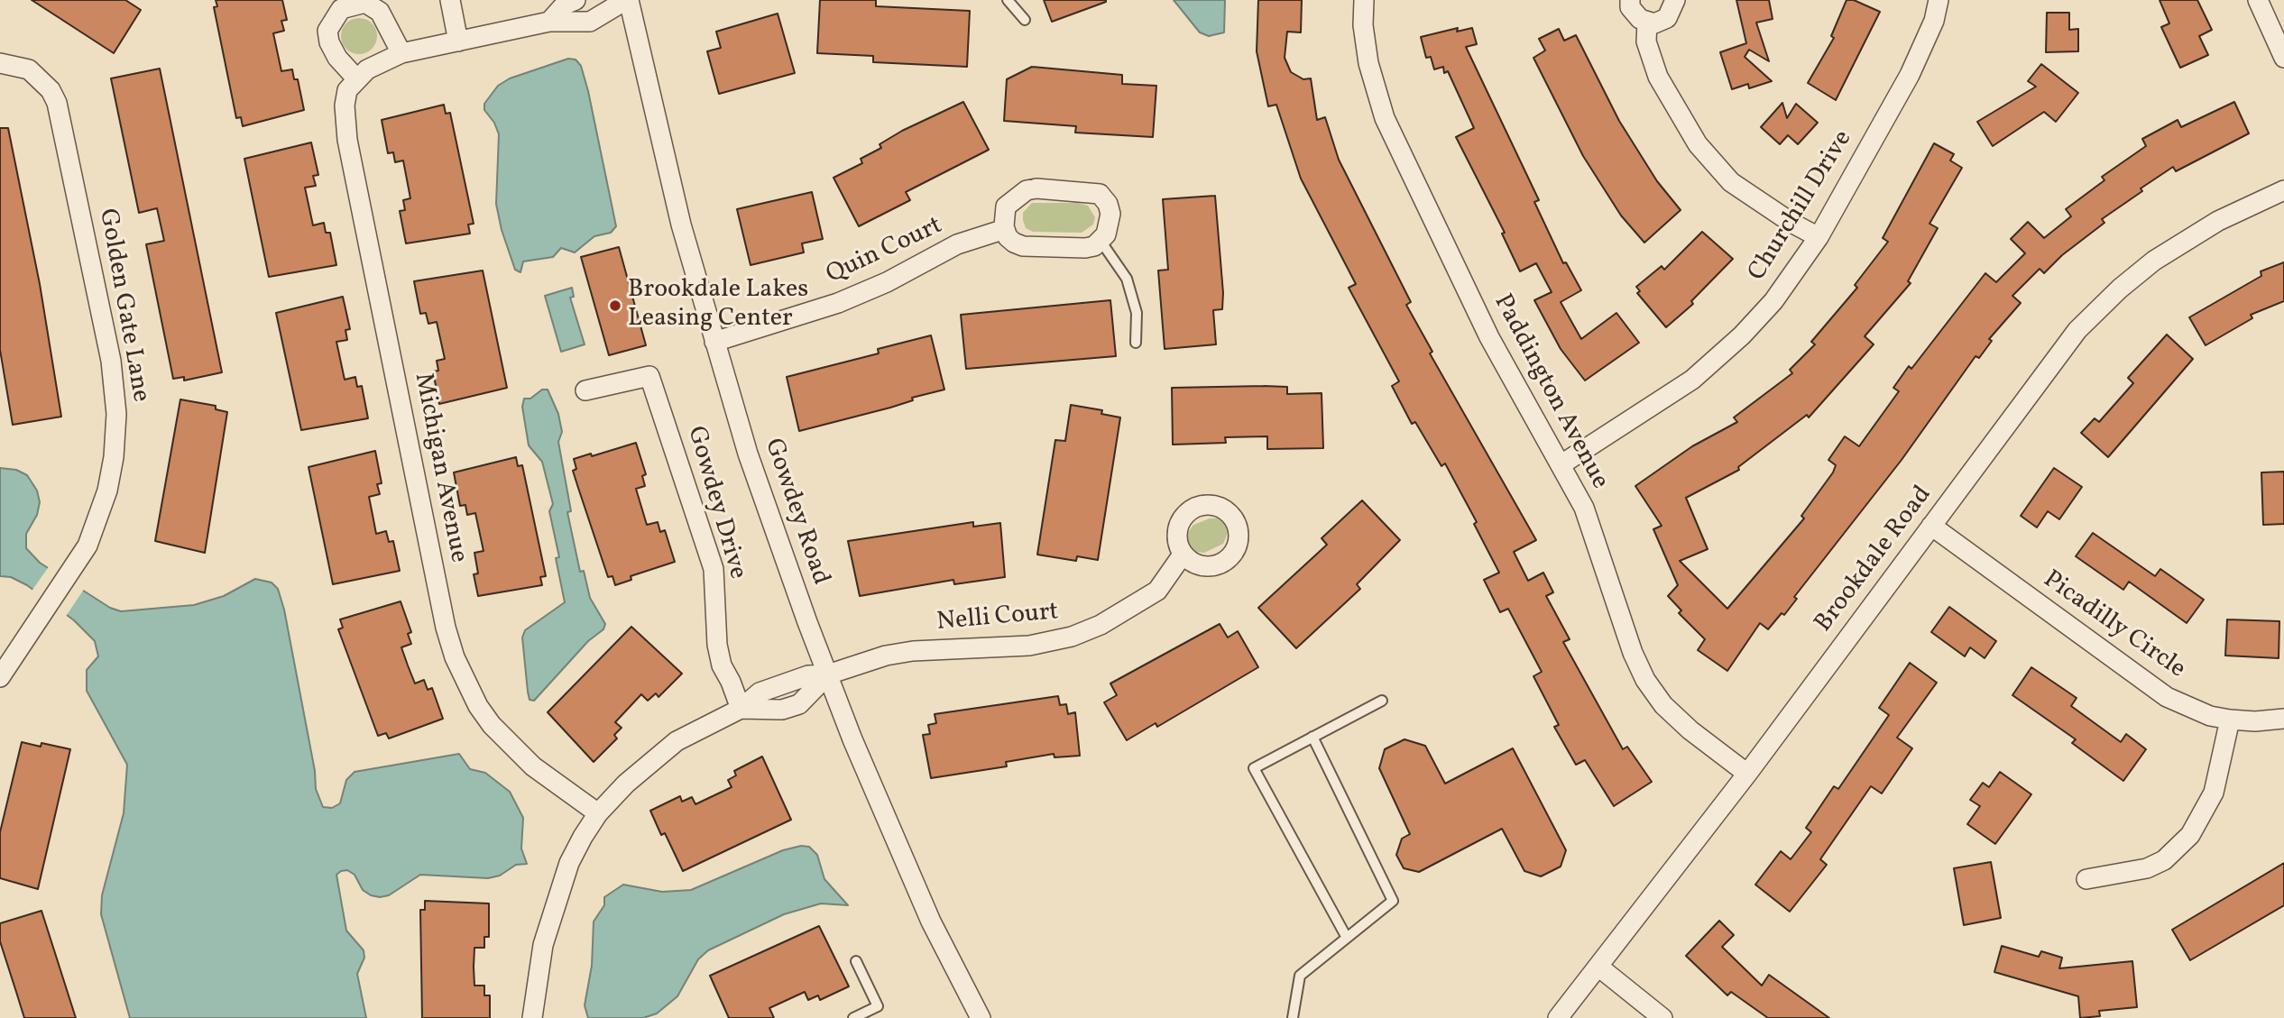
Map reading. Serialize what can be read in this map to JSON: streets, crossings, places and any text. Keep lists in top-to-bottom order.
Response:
{
  "streets": {
    "street": [
      "Churchill Drive",
      "Quin Court",
      "Golden Gate Lane",
      "Paddington Avenue",
      "Michigan Avenue",
      "Gowdey Drive",
      "Gowdey Road",
      "Brookdale Road",
      "Nelli Court",
      "Picadilly Circle"
    ]
  },
  "crossings": [
    ["Churchill Drive", "Paddington Avenue"],
    ["Quin Court", "Gowdey Road"],
    ["Paddington Avenue", "Brookdale Road"],
    ["Michigan Avenue", "Nelli Court"],
    ["Gowdey Drive", "Nelli Court"],
    ["Gowdey Road", "Nelli Court"],
    ["Brookdale Road", "Picadilly Circle"]
  ],
  "places": ["Brookdale Lakes Leasing Center"]
}
